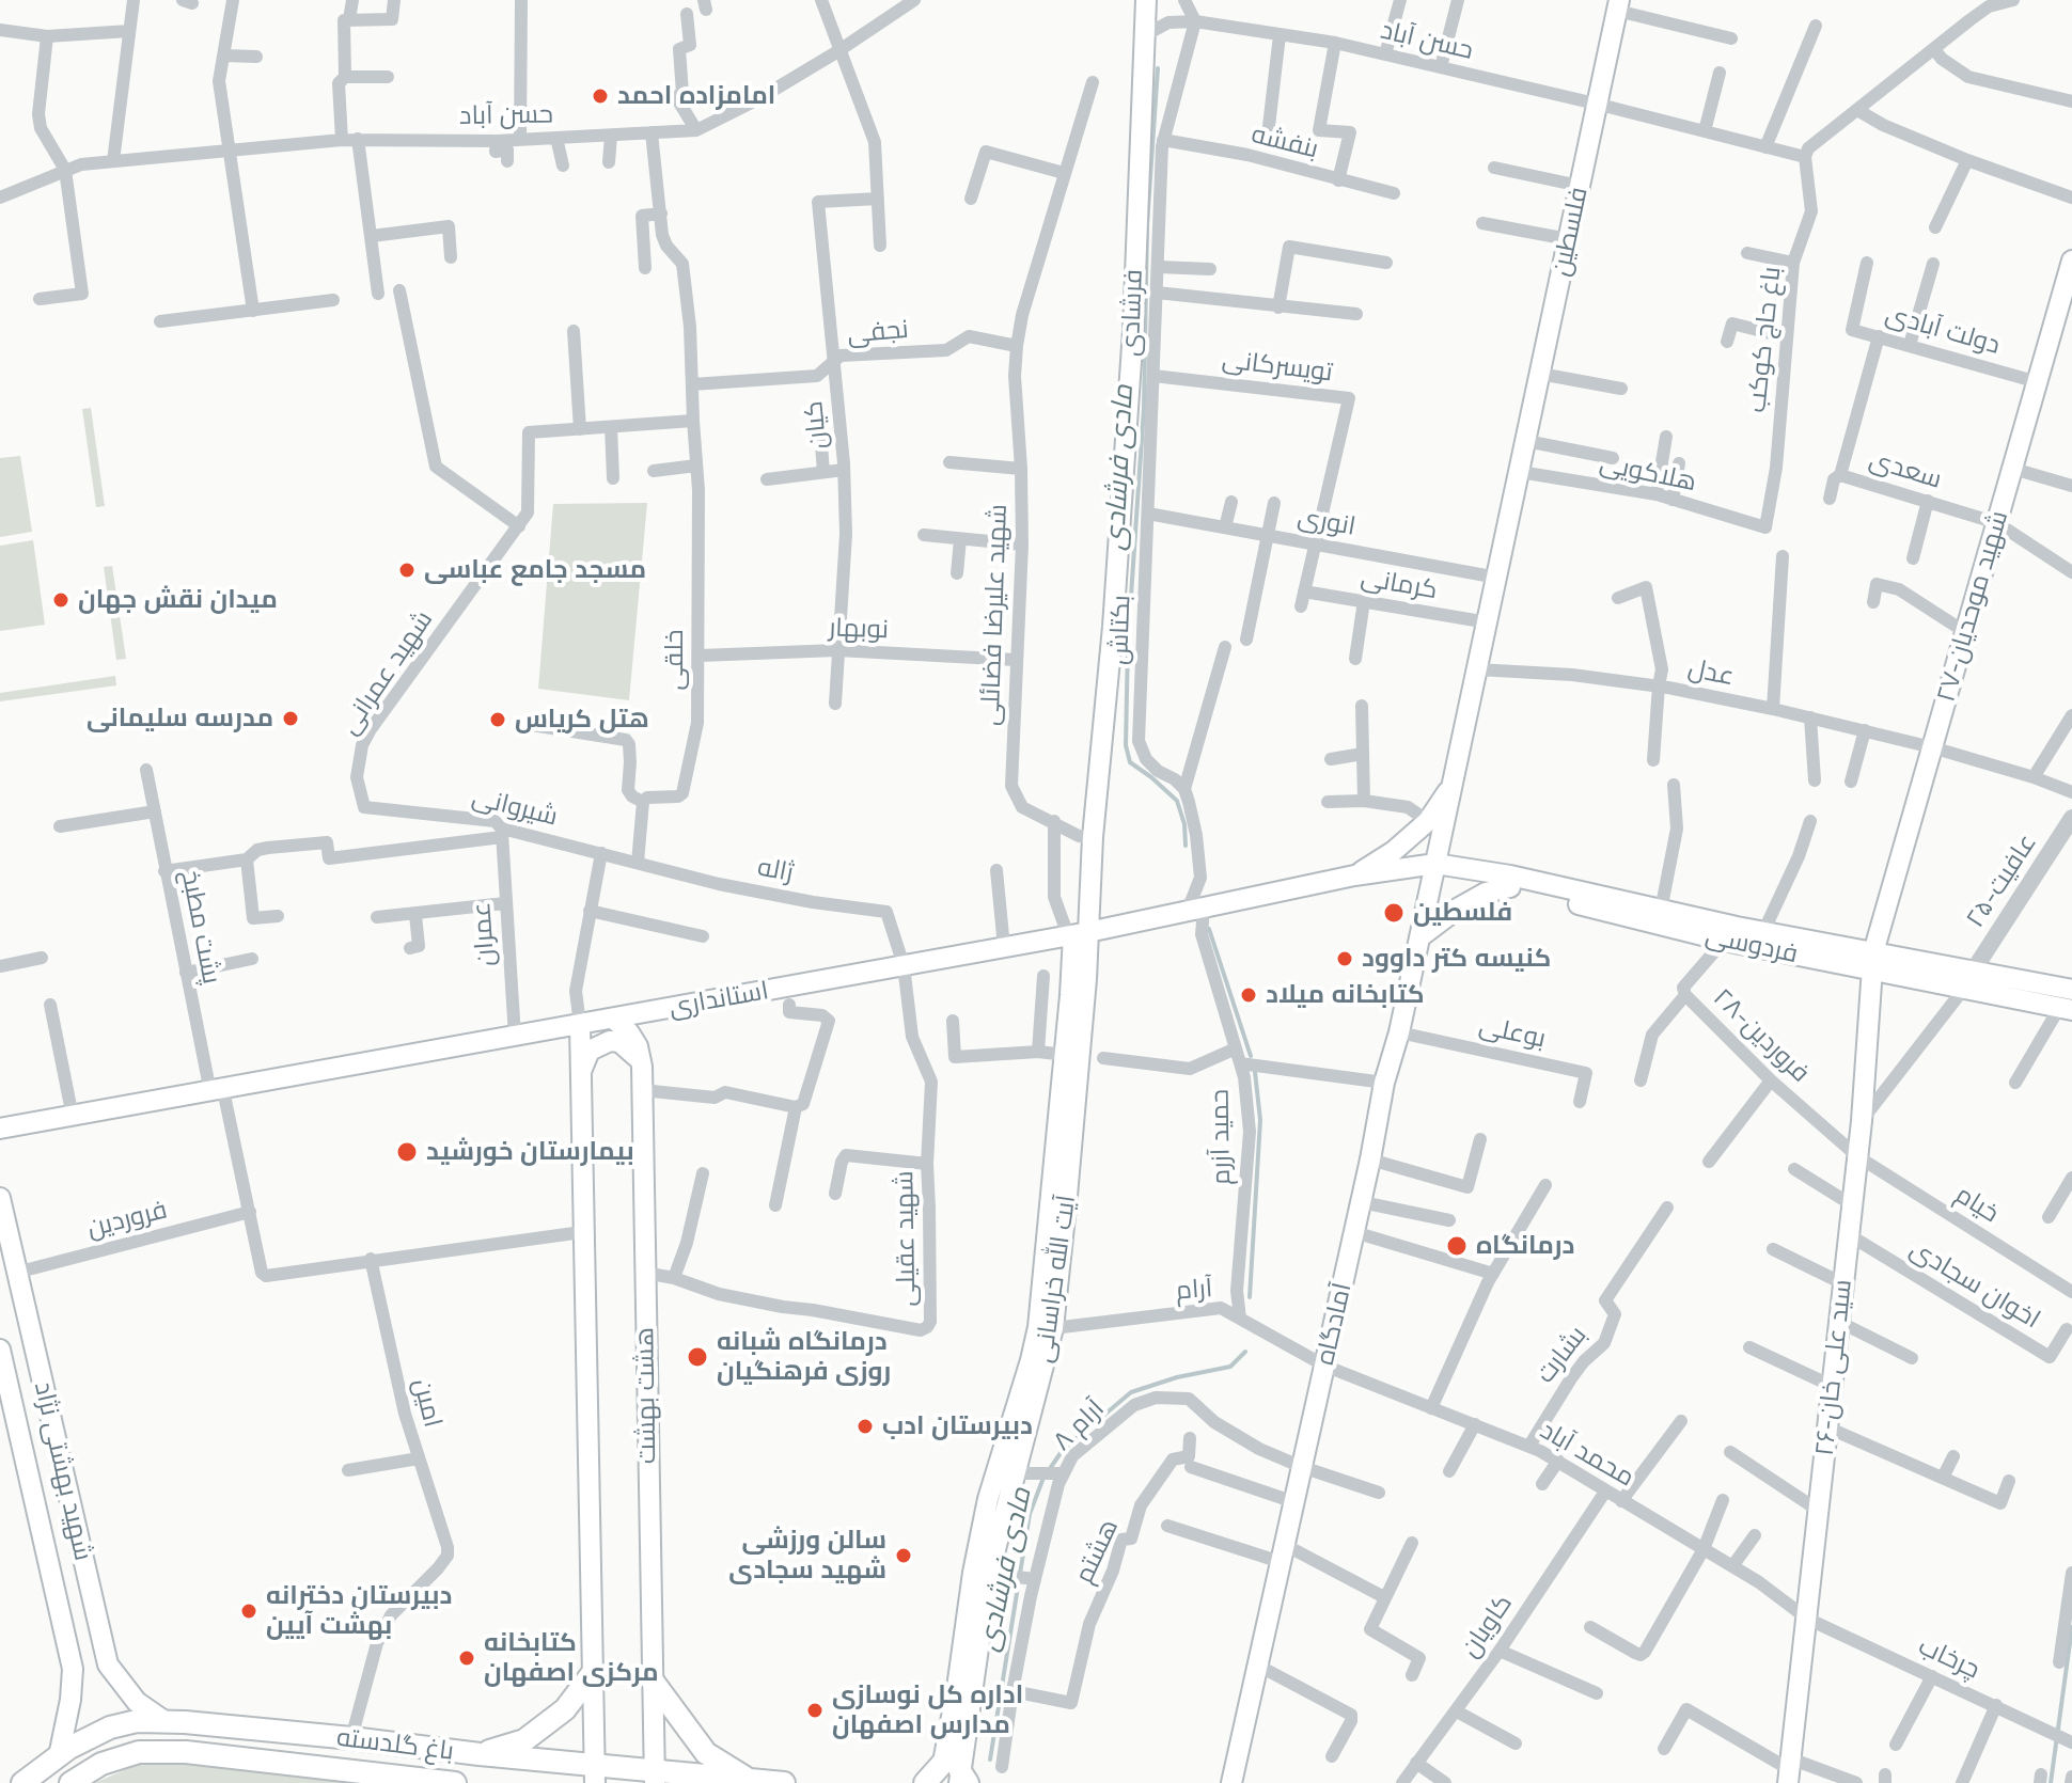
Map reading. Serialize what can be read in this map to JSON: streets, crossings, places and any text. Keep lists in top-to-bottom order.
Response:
{
  "streets": {
    "main road": [
      "فلسطین",
      "فرشادی",
      "۲۷-شهید موحدیان",
      "فردوسی",
      "استانداری",
      "آیت الله خراسانی",
      "آمادگاه",
      "۲۶-سید علی خان",
      "هشت بهشت",
      "شهید بهشتی نژاد",
      "باغ گلدسته"
    ],
    "street": [
      "حسن آباد",
      "بنفشه",
      "دولت آبادی",
      "نجفی",
      "باغ حاج کوکب",
      "تویسرکانی",
      "کیان",
      "سعدی",
      "هلاکویی",
      "انوری",
      "کرمانی",
      "شهید علیرضا فضائلی",
      "نوبهار",
      "بکتاش",
      "خلقی",
      "شهید عمرانی",
      "عدل",
      "شیروانی",
      "ژاله",
      "۲۵-عافیت",
      "پشت مطبخ",
      "عمران",
      "بوعلی",
      "۲۸-فروردین",
      "حمید آزرم",
      "خیام",
      "فروردین",
      "شهید عقیلی",
      "اخوان سجادی",
      "آرام",
      "بشارت",
      "امین",
      "۸ آرام",
      "محمد آباد",
      "هشتم",
      "کاویان",
      "چرخاب"
    ]
  },
  "crossings": [
    ["حسن آباد", "فلسطین"],
    ["حسن آباد", "باغ حاج کوکب"],
    ["حسن آباد", "بکتاش"],
    ["بنفشه", "بکتاش"],
    ["فلسطین", "هلاکویی"],
    ["فلسطین", "انوری"],
    ["فلسطین", "کرمانی"],
    ["فلسطین", "عدل"],
    ["فلسطین", "فردوسی"],
    ["فلسطین", "استانداری"],
    ["فلسطین", "آمادگاه"],
    ["فرشادی", "شهید علیرضا فضائلی"],
    ["فرشادی", "استانداری"],
    ["فرشادی", "آیت الله خراسانی"],
    ["دولت آبادی", "سعدی"],
    ["دولت آبادی", "۲۷-شهید موحدیان"],
    ["نجفی", "کیان"],
    ["نجفی", "شهید علیرضا فضائلی"],
    ["نجفی", "خلقی"],
    ["باغ حاج کوکب", "هلاکویی"],
    ["تویسرکانی", "انوری"],
    ["تویسرکانی", "بکتاش"],
    ["کیان", "نوبهار"],
    ["سعدی", "۲۷-شهید موحدیان"],
    ["انوری", "بکتاش"],
    ["۲۷-شهید موحدیان", "عدل"],
    ["۲۷-شهید موحدیان", "فردوسی"],
    ["۲۷-شهید موحدیان", "۲۶-سید علی خان"],
    ["شهید علیرضا فضائلی", "نوبهار"],
    ["نوبهار", "خلقی"],
    ["شهید عمرانی", "شیروانی"],
    ["شیروانی", "ژاله"],
    ["شیروانی", "عمران"],
    ["ژاله", "استانداری"],
    ["ژاله", "شهید عقیلی"],
    ["۲۵-عافیت", "فردوسی"],
    ["پشت مطبخ", "استانداری"],
    ["پشت مطبخ", "فروردین"],
    ["پشت مطبخ", "امین"],
    ["عمران", "استانداری"],
    ["فردوسی", "استانداری"],
    ["فردوسی", "۲۸-فروردین"],
    ["فردوسی", "آمادگاه"],
    ["فردوسی", "۲۶-سید علی خان"],
    ["استانداری", "حمید آزرم"],
    ["استانداری", "شهید عقیلی"],
    ["استانداری", "آیت الله خراسانی"],
    ["استانداری", "آمادگاه"],
    ["استانداری", "هشت بهشت"],
    ["بوعلی", "آمادگاه"],
    ["۲۸-فروردین", "خیام"],
    ["۲۸-فروردین", "۲۶-سید علی خان"],
    ["حمید آزرم", "آرام"],
    ["خیام", "۲۶-سید علی خان"],
    ["فروردین", "شهید بهشتی نژاد"],
    ["شهید عقیلی", "هشت بهشت"],
    ["آیت الله خراسانی", "آرام"],
    ["اخوان سجادی", "۲۶-سید علی خان"],
    ["آرام", "آمادگاه"],
    ["آرام", "محمد آباد"],
    ["آمادگاه", "۸ آرام"],
    ["آمادگاه", "محمد آباد"],
    ["بشارت", "محمد آباد"],
    ["۲۶-سید علی خان", "محمد آباد"],
    ["۲۶-سید علی خان", "چرخاب"],
    ["هشت بهشت", "باغ گلدسته"],
    ["امین", "باغ گلدسته"],
    ["۸ آرام", "هشتم"],
    ["محمد آباد", "کاویان"],
    ["محمد آباد", "چرخاب"],
    ["شهید بهشتی نژاد", "باغ گلدسته"]
  ],
  "water": ["مادی فرشادی"],
  "places": [
    "امامزاده احمد",
    "مسجد جامع عباسی",
    "میدان نقش جهان",
    "مدرسه سلیمانی",
    "هتل کریاس",
    "فلسطین",
    "کنیسه کتر داوود",
    "کتابخانه میلاد",
    "بیمارستان خورشید",
    "درمانگاه",
    "درمانگاه شبانه روزی فرهنگیان",
    "دبیرستان ادب",
    "سالن ورزشی شهید سجادی",
    "دبیرستان دخترانه بهشت آیین",
    "کتابخانه مرکزی اصفهان",
    "اداره کل نوسازی مدارس اصفهان"
  ]
}
